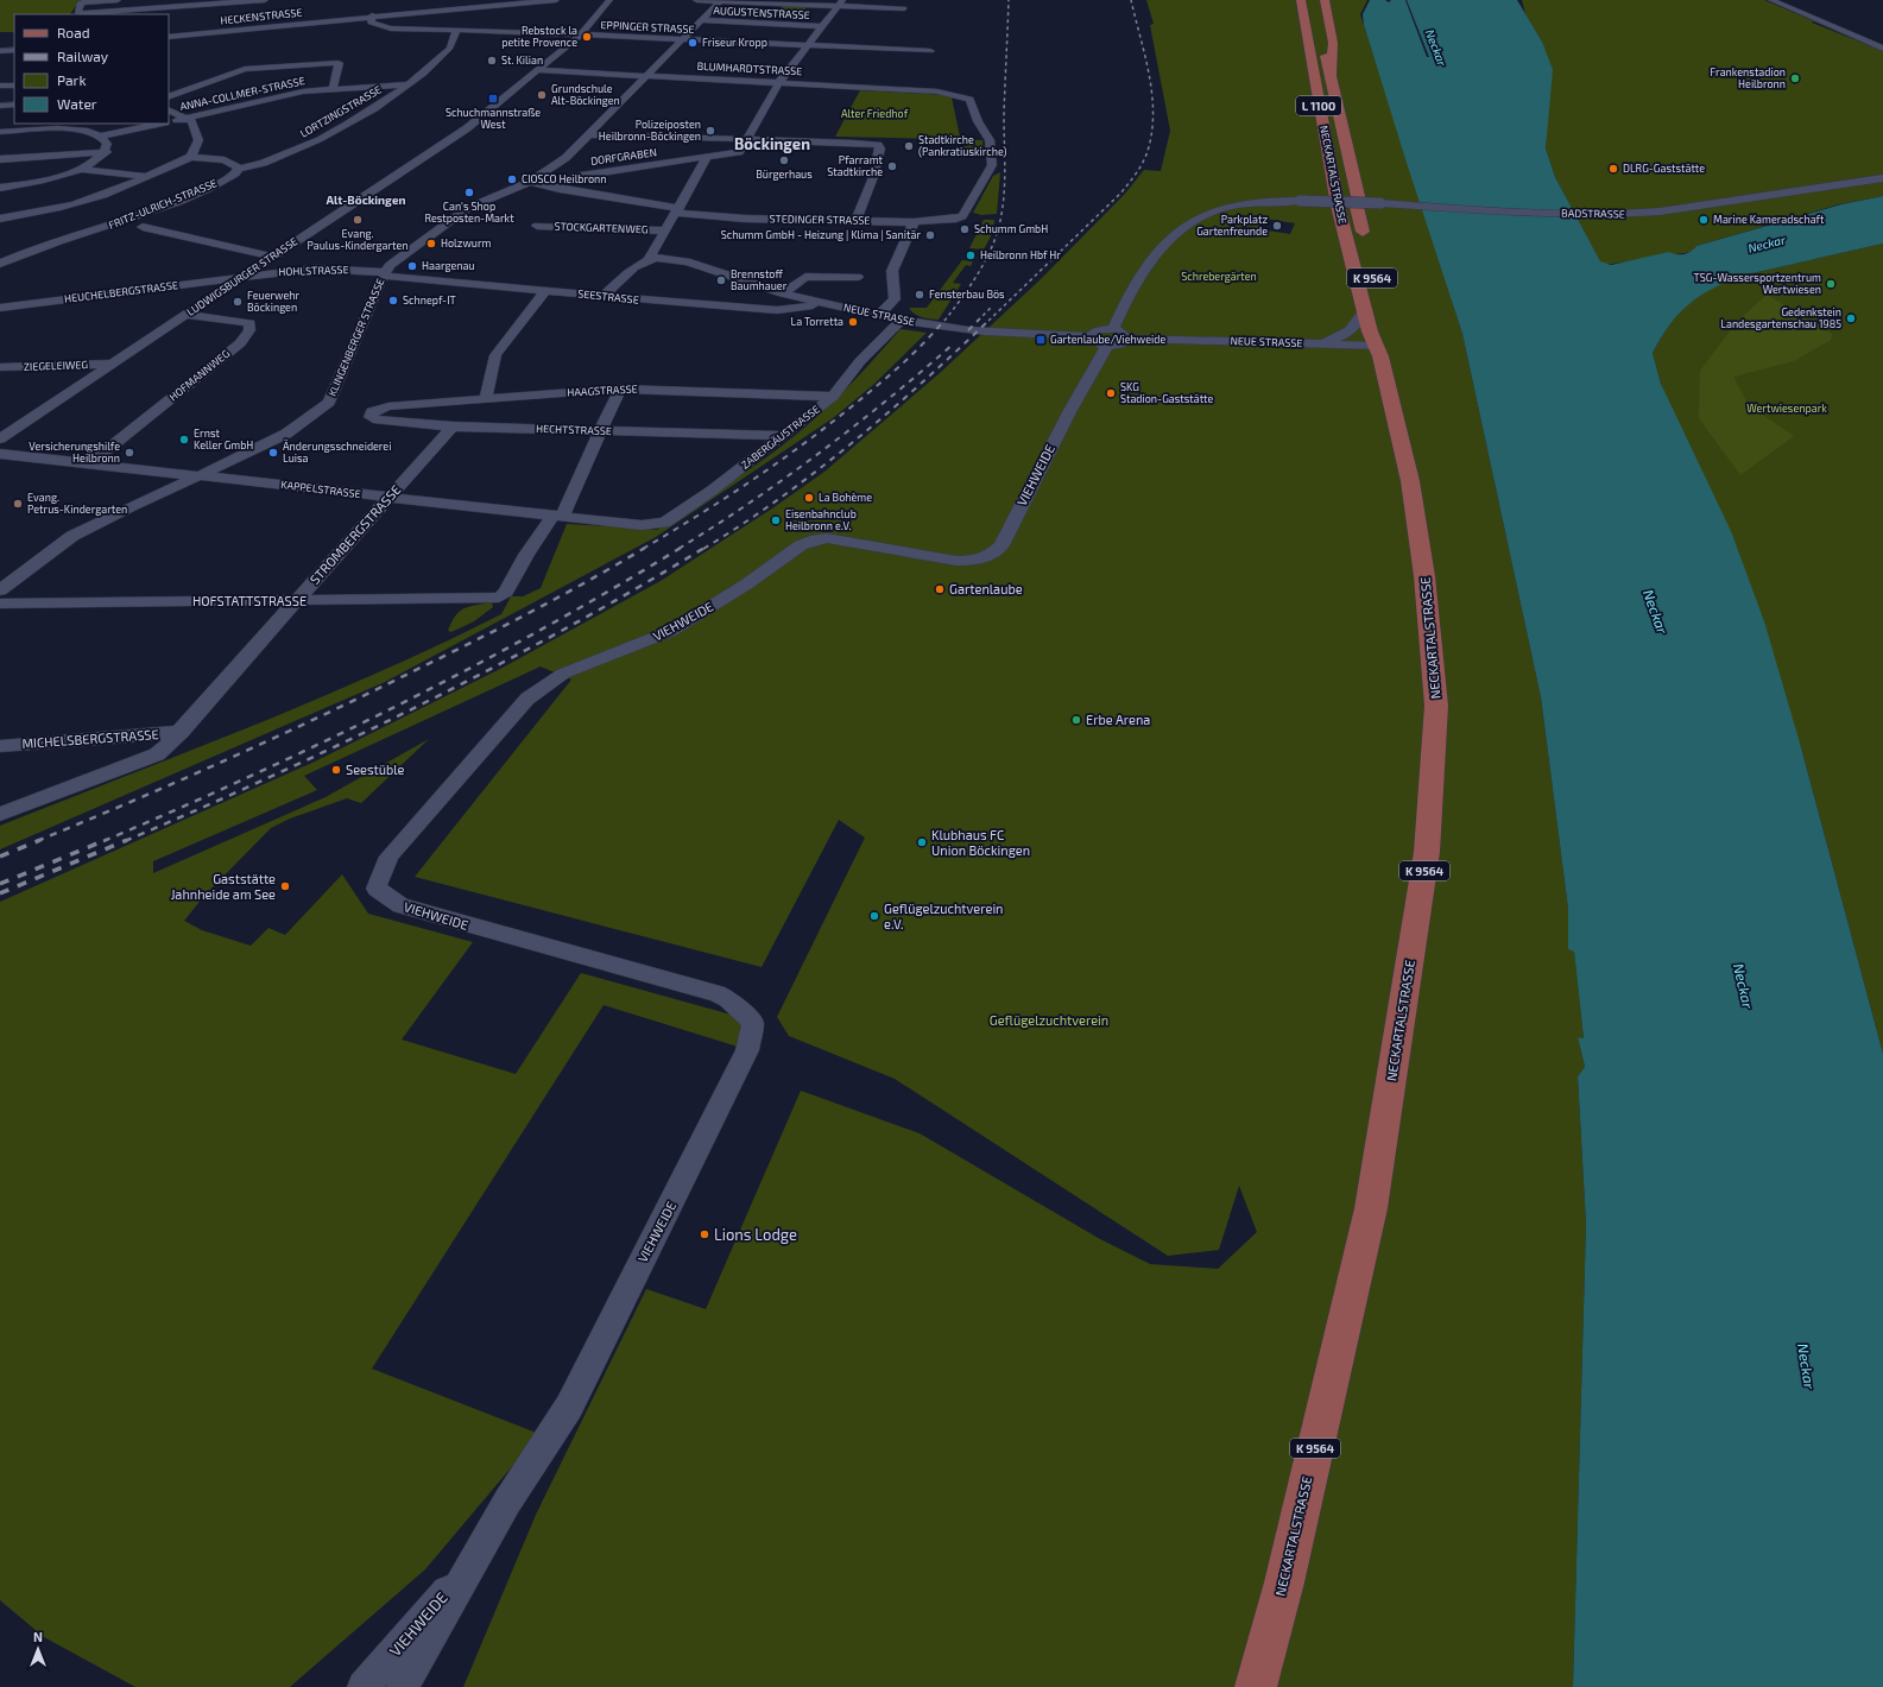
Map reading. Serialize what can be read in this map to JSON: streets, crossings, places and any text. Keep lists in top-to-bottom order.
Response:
{
  "streets": {
    "main road": ["L 1100", "NECKARTALSTRASSE", "K 9564"],
    "street": [
      "AUGUSTENSTRASSE",
      "HECKENSTRASSE",
      "EPPINGER STRASSE",
      "BLUMHARDTSTRASSE",
      "ANNA-COLLMER-STRASSE",
      "LORTZINGSTRASSE",
      "DORFGRABEN",
      "FRITZ-ULRICH-STRASSE",
      "BADSTRASSE",
      "STEDINGER STRASSE",
      "STOCKGARTENWEG",
      "HOHLSTRASSE",
      "LUDWIGSBURGER STRASSE",
      "HEUCHELBERGSTRASSE",
      "SEESTRASSE",
      "NEUE STRASSE",
      "KLINGENBERGER STRASSE",
      "ZIEGELEIWEG",
      "HOFMANNWEG",
      "HAAGSTRASSE",
      "HECHTSTRASSE",
      "ZABERGÄUSTRASSE",
      "VIEHWEIDE",
      "KAPPELSTRASSE",
      "STROMBERGSTRASSE",
      "HOFSTATTSTRASSE",
      "MICHELSBERGSTRASSE"
    ]
  },
  "crossings": [
    ["AUGUSTENSTRASSE", "KLINGENBERGER STRASSE"],
    ["HECKENSTRASSE", "EPPINGER STRASSE"],
    ["EPPINGER STRASSE", "LORTZINGSTRASSE"],
    ["EPPINGER STRASSE", "LUDWIGSBURGER STRASSE"],
    ["EPPINGER STRASSE", "KLINGENBERGER STRASSE"],
    ["BLUMHARDTSTRASSE", "STEDINGER STRASSE"],
    ["BLUMHARDTSTRASSE", "LUDWIGSBURGER STRASSE"],
    ["BLUMHARDTSTRASSE", "KLINGENBERGER STRASSE"],
    ["ANNA-COLLMER-STRASSE", "LORTZINGSTRASSE"],
    ["LORTZINGSTRASSE", "FRITZ-ULRICH-STRASSE"],
    ["NECKARTALSTRASSE", "K 9564"],
    ["NECKARTALSTRASSE", "NEUE STRASSE"],
    ["BADSTRASSE", "NEUE STRASSE"],
    ["STEDINGER STRASSE", "KLINGENBERGER STRASSE"],
    ["HOHLSTRASSE", "LUDWIGSBURGER STRASSE"],
    ["HOHLSTRASSE", "HEUCHELBERGSTRASSE"],
    ["HOHLSTRASSE", "SEESTRASSE"],
    ["HOHLSTRASSE", "KLINGENBERGER STRASSE"],
    ["LUDWIGSBURGER STRASSE", "HEUCHELBERGSTRASSE"],
    ["LUDWIGSBURGER STRASSE", "ZIEGELEIWEG"],
    ["LUDWIGSBURGER STRASSE", "HOFMANNWEG"],
    ["K 9564", "NEUE STRASSE"],
    ["SEESTRASSE", "NEUE STRASSE"],
    ["SEESTRASSE", "KLINGENBERGER STRASSE"],
    ["NEUE STRASSE", "ZABERGÄUSTRASSE"],
    ["NEUE STRASSE", "VIEHWEIDE"],
    ["KLINGENBERGER STRASSE", "KAPPELSTRASSE"],
    ["HOFMANNWEG", "KAPPELSTRASSE"],
    ["HAAGSTRASSE", "HECHTSTRASSE"],
    ["HAAGSTRASSE", "ZABERGÄUSTRASSE"],
    ["HECHTSTRASSE", "ZABERGÄUSTRASSE"],
    ["HECHTSTRASSE", "STROMBERGSTRASSE"],
    ["ZABERGÄUSTRASSE", "KAPPELSTRASSE"],
    ["KAPPELSTRASSE", "STROMBERGSTRASSE"],
    ["KAPPELSTRASSE", "HOFSTATTSTRASSE"],
    ["STROMBERGSTRASSE", "HOFSTATTSTRASSE"],
    ["STROMBERGSTRASSE", "MICHELSBERGSTRASSE"]
  ],
  "districts": ["Böckingen", "Alt-Böckingen"],
  "water": ["Neckar"],
  "parks": [
    "Alter Friedhof",
    "Schrebergärten",
    "Wertwiesenpark",
    "Geflügelzuchtverein"
  ],
  "places": {
    "other": [
      "Rebstock la petite Provence",
      "Friseur Kropp",
      "St. Kilian",
      "Frankenstadion Heilbronn",
      "Grundschule Alt-Böckingen",
      "Polizeiposten Heilbronn-Böckingen",
      "Stadtkirche (Pankratiuskirche)",
      "Bürgerhaus",
      "Pfarramt Stadtkirche",
      "DLRG-Gaststätte",
      "CIOSCO Heilbronn",
      "Can's Shop Restposten-Markt",
      "Evang. Paulus-Kindergarten",
      "Marine Kameradschaft",
      "Parkplatz Gartenfreunde",
      "Schumm GmbH",
      "Schumm GmbH - Heizung | Klima | Sanitär",
      "Holzwurm",
      "Heilbronn Hbf Hr",
      "Haargenau",
      "Brennstoff Baumhauer",
      "TSG-Wassersportzentrum Wertwiesen",
      "Fensterbau Bös",
      "Schnepf-IT",
      "Feuerwehr Böckingen",
      "Gedenkstein Landesgartenschau 1985",
      "La Torretta",
      "SKG Stadion-Gaststätte",
      "Ernst Keller GmbH",
      "Versicherungshilfe Heilbronn",
      "Änderungsschneiderei Luisa",
      "La Bohème",
      "Evang. Petrus-Kindergarten",
      "Eisenbahnclub Heilbronn e.V.",
      "Gartenlaube",
      "Erbe Arena",
      "Seestüble",
      "Klubhaus FC Union Böckingen",
      "Gaststätte Jahnheide am See",
      "Geflügelzuchtverein e.V.",
      "Lions Lodge"
    ],
    "transit": ["Schuchmannstraße West", "Gartenlaube/Viehweide"]
  },
  "legend": [
    "Road",
    "Railway",
    "Park",
    "Water"
  ],
  "north": "top"
}
